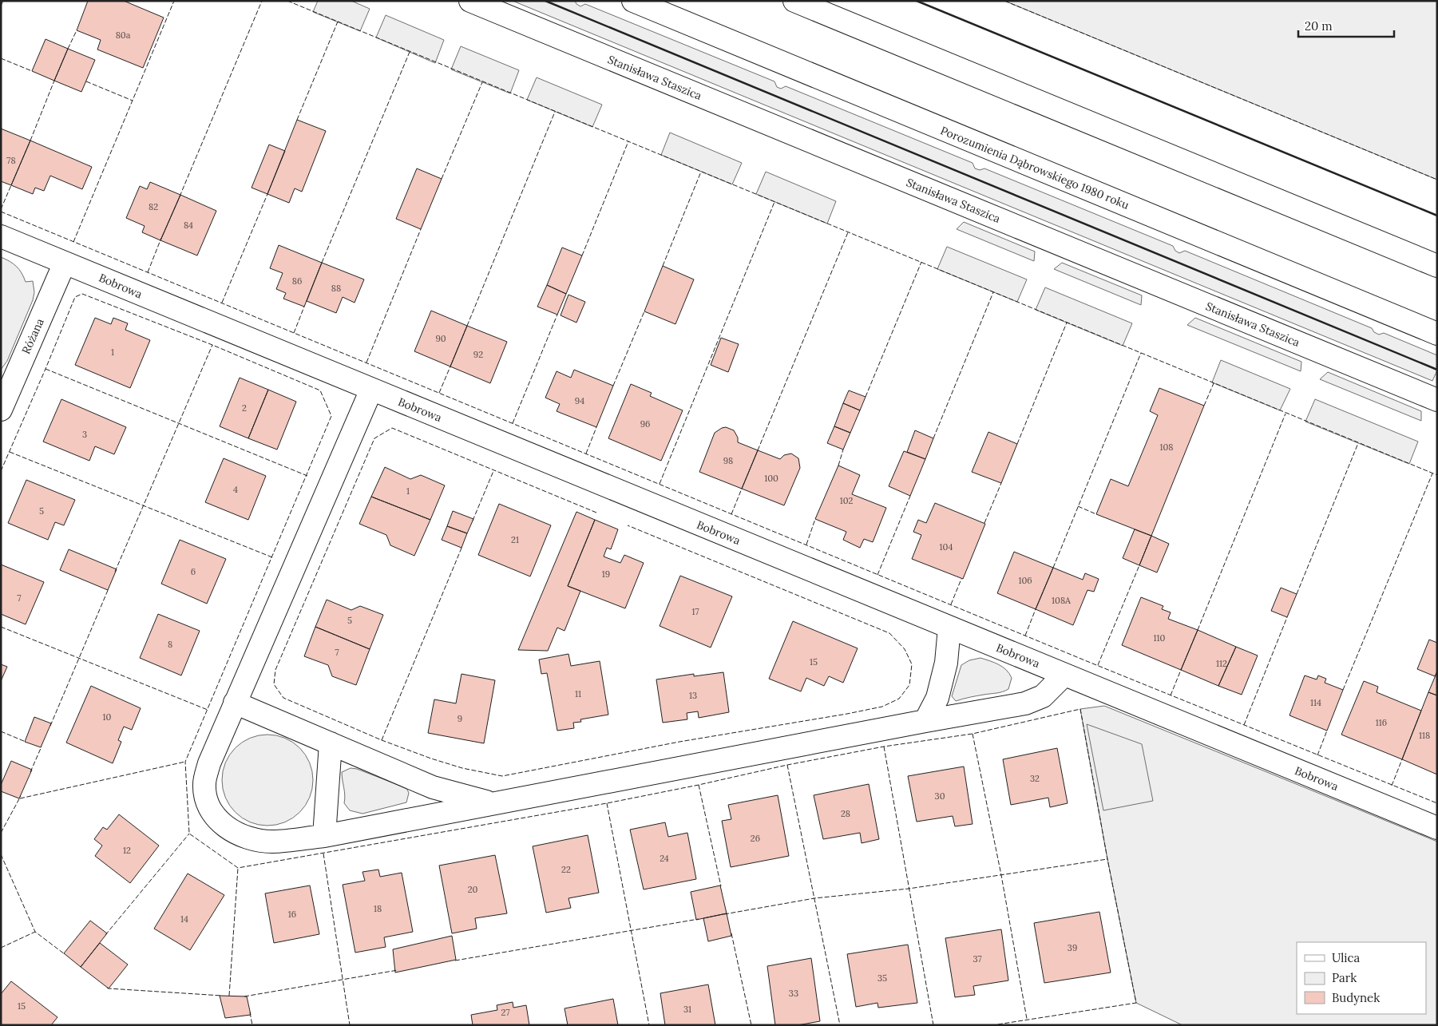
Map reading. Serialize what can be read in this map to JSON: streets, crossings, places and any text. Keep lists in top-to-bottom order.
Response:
{
  "streets": {
    "street": [
      "Stanisława Staszica",
      "Porozumienia Dąbrowskiego 1980 roku",
      "Bobrowa",
      "Różana"
    ]
  },
  "crossings": [
    ["Bobrowa", "Różana"]
  ],
  "house_numbers": [
    "80a",
    "78",
    "82",
    "84",
    "86",
    "88",
    "90",
    "1",
    "92",
    "94",
    "2",
    "96",
    "3",
    "108",
    "98",
    "100",
    "4",
    "1",
    "102",
    "5",
    "21",
    "104",
    "6",
    "19",
    "106",
    "7",
    "108A",
    "17",
    "5",
    "110",
    "8",
    "7",
    "15",
    "112",
    "11",
    "13",
    "114",
    "10",
    "9",
    "116",
    "118",
    "32",
    "30",
    "28",
    "26",
    "12",
    "24",
    "22",
    "20",
    "18",
    "16",
    "14",
    "39",
    "37",
    "35",
    "33",
    "15",
    "31",
    "27"
  ],
  "legend": ["Ulica", "Park", "Budynek"],
  "scale_bar": "20 m"
}
